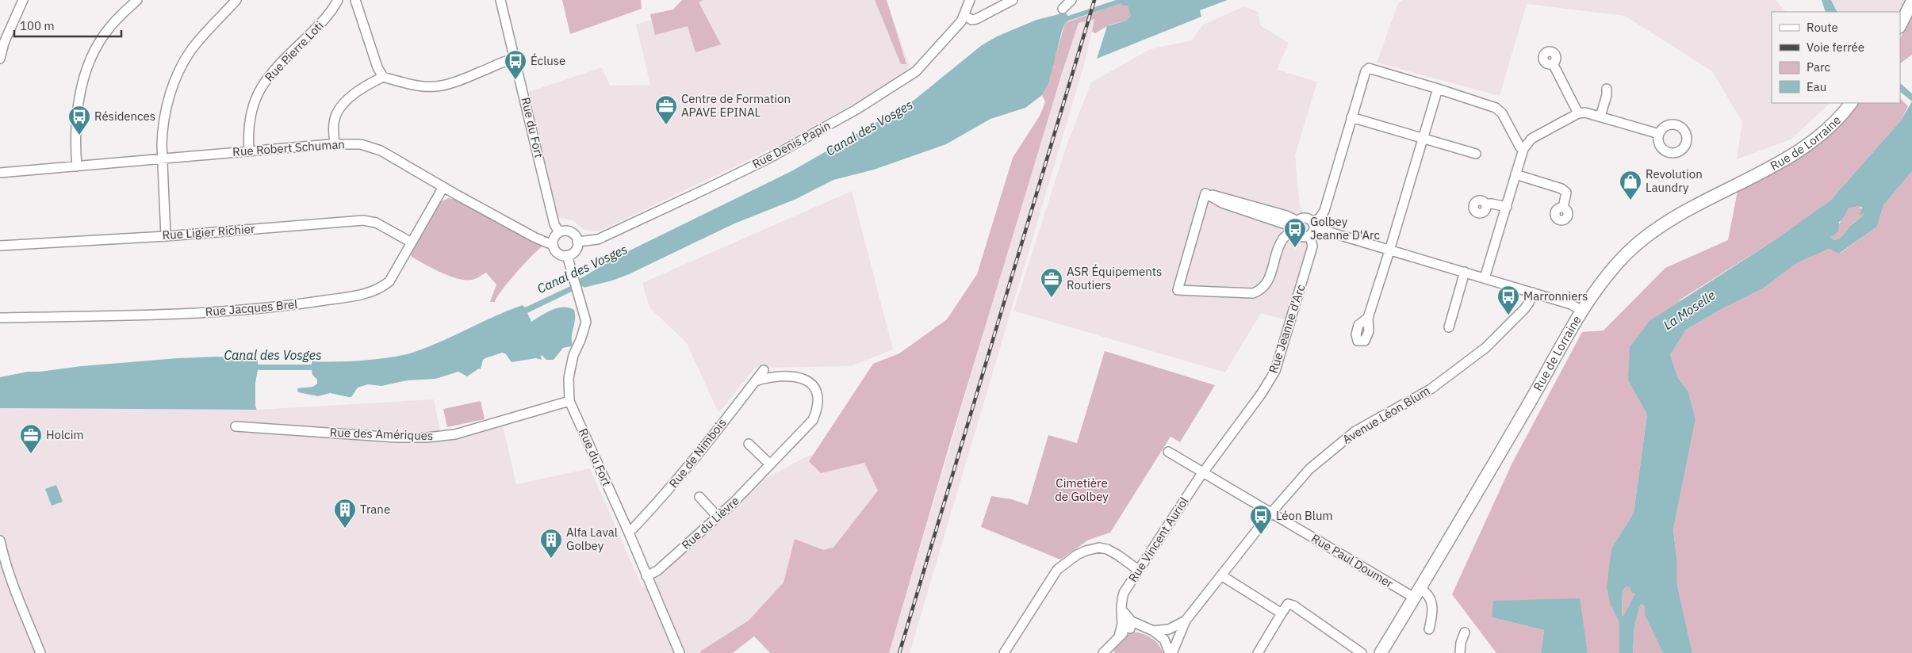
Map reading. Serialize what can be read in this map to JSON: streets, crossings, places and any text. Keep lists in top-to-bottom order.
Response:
{
  "streets": {
    "main road": ["Rue de Lorraine"],
    "street": [
      "Rue Pierre Loti",
      "Rue du Fort",
      "Rue Denis Papin",
      "Rue Robert Schuman",
      "Rue Ligier Richier",
      "Rue Jacques Brel",
      "Rue Jeanne d'Arc",
      "Avenue Léon Blum",
      "Rue des Amériques",
      "Rue de Nimbois",
      "Rue du Lièvre",
      "Rue Vincent Auriol",
      "Rue Paul Doumer"
    ]
  },
  "crossings": [
    ["Rue Pierre Loti", "Rue Robert Schuman"],
    ["Rue du Fort", "Rue Denis Papin"],
    ["Rue du Fort", "Rue Robert Schuman"],
    ["Rue du Fort", "Rue des Amériques"],
    ["Rue du Fort", "Rue de Nimbois"],
    ["Rue du Fort", "Rue du Lièvre"],
    ["Rue de Lorraine", "Rue Paul Doumer"],
    ["Rue Denis Papin", "Rue Robert Schuman"],
    ["Rue Robert Schuman", "Rue Jacques Brel"],
    ["Rue Ligier Richier", "Rue Jacques Brel"],
    ["Rue Jeanne d'Arc", "Rue Vincent Auriol"],
    ["Rue Jeanne d'Arc", "Rue Paul Doumer"],
    ["Avenue Léon Blum", "Rue Vincent Auriol"],
    ["Avenue Léon Blum", "Rue Paul Doumer"],
    ["Rue de Nimbois", "Rue du Lièvre"],
    ["Rue Vincent Auriol", "Rue Paul Doumer"]
  ],
  "water": ["Canal des Vosges", "La Moselle"],
  "parks": ["Cimetière de Golbey"],
  "places": {
    "bus stop": [
      "Écluse",
      "Résidences",
      "Golbey Jeanne D'Arc",
      "Marronniers",
      "Léon Blum"
    ],
    "office": ["Centre de Formation APAVE EPINAL", "ASR Équipements Routiers", "Holcim"],
    "shop": ["Revolution Laundry"],
    "building": ["Trane", "Alfa Laval Golbey"]
  },
  "legend": [
    "Route",
    "Voie ferrée",
    "Parc",
    "Eau"
  ],
  "scale_bar": "100 m"
}
